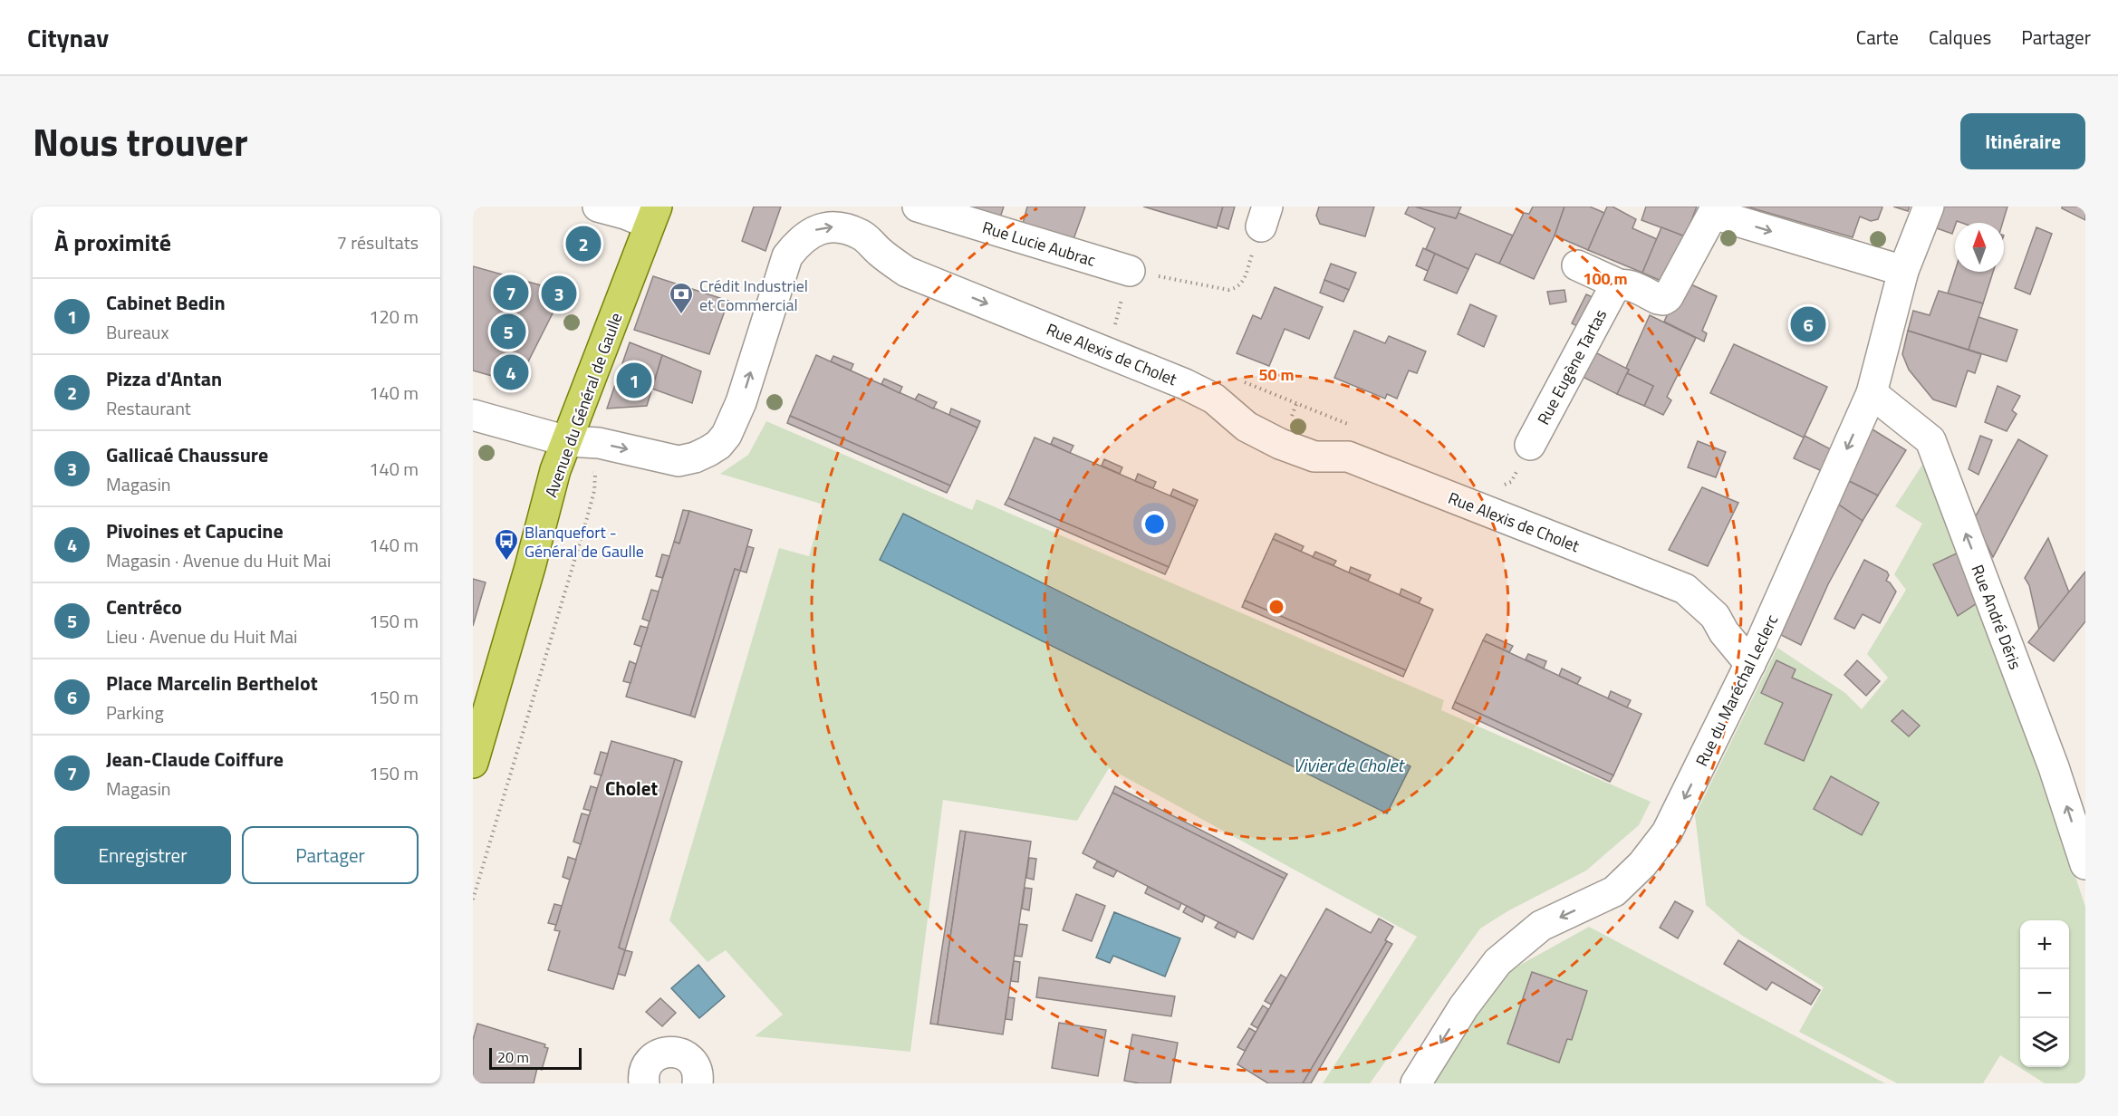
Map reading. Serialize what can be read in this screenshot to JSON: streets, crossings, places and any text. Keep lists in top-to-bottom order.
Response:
{
  "streets": {
    "main road": ["Avenue du Général de Gaulle"],
    "street": [
      "Rue Lucie Aubrac",
      "Rue Alexis de Cholet",
      "Rue Eugène Tartas",
      "Rue André Déris",
      "Rue du Maréchal Leclerc"
    ]
  },
  "crossings": [
    ["Rue Alexis de Cholet", "Avenue du Général de Gaulle"],
    ["Rue Alexis de Cholet", "Rue du Maréchal Leclerc"],
    ["Rue André Déris", "Rue du Maréchal Leclerc"]
  ],
  "one_way": ["Rue Alexis de Cholet", "Rue André Déris", "Rue du Maréchal Leclerc"],
  "districts": ["Cholet"],
  "water": ["Vivier de Cholet"],
  "places": {
    "bank": ["Crédit Industriel et Commercial"],
    "bus stop": ["Blanquefort - Général de Gaulle"]
  },
  "scale_bar": "20 m",
  "north": "top",
  "page": {
    "header": "Citynav",
    "nav": ["Carte", "Calques", "Partager"],
    "title": "Nous trouver",
    "buttons": [
      "Itinéraire",
      ["Enregistrer", "Partager"]
    ],
    "heading": ["À proximité", "7 résultats"],
    "pins": [
      "2",
      "7",
      "3",
      "6",
      "5",
      "4",
      "1"
    ],
    "list": [
      {
        "mark": "1",
        "name": "Cabinet Bedin",
        "note": "Bureaux",
        "value": "120 m"
      },
      {
        "mark": "2",
        "name": "Pizza d'Antan",
        "note": "Restaurant",
        "value": "140 m"
      },
      {
        "mark": "3",
        "name": "Gallicaé Chaussure",
        "note": "Magasin",
        "value": "140 m"
      },
      {
        "mark": "4",
        "name": "Pivoines et Capucine",
        "note": "Magasin · Avenue du Huit Mai",
        "value": "140 m"
      },
      {
        "mark": "5",
        "name": "Centréco",
        "note": "Lieu · Avenue du Huit Mai",
        "value": "150 m"
      },
      {
        "mark": "6",
        "name": "Place Marcelin Berthelot",
        "note": "Parking",
        "value": "150 m"
      },
      {
        "mark": "7",
        "name": "Jean-Claude Coiffure",
        "note": "Magasin",
        "value": "150 m"
      }
    ],
    "map_buttons": ["+", "−"],
    "scale": "20 m"
  },
  "rings": ["100 m", "50 m"]
}
